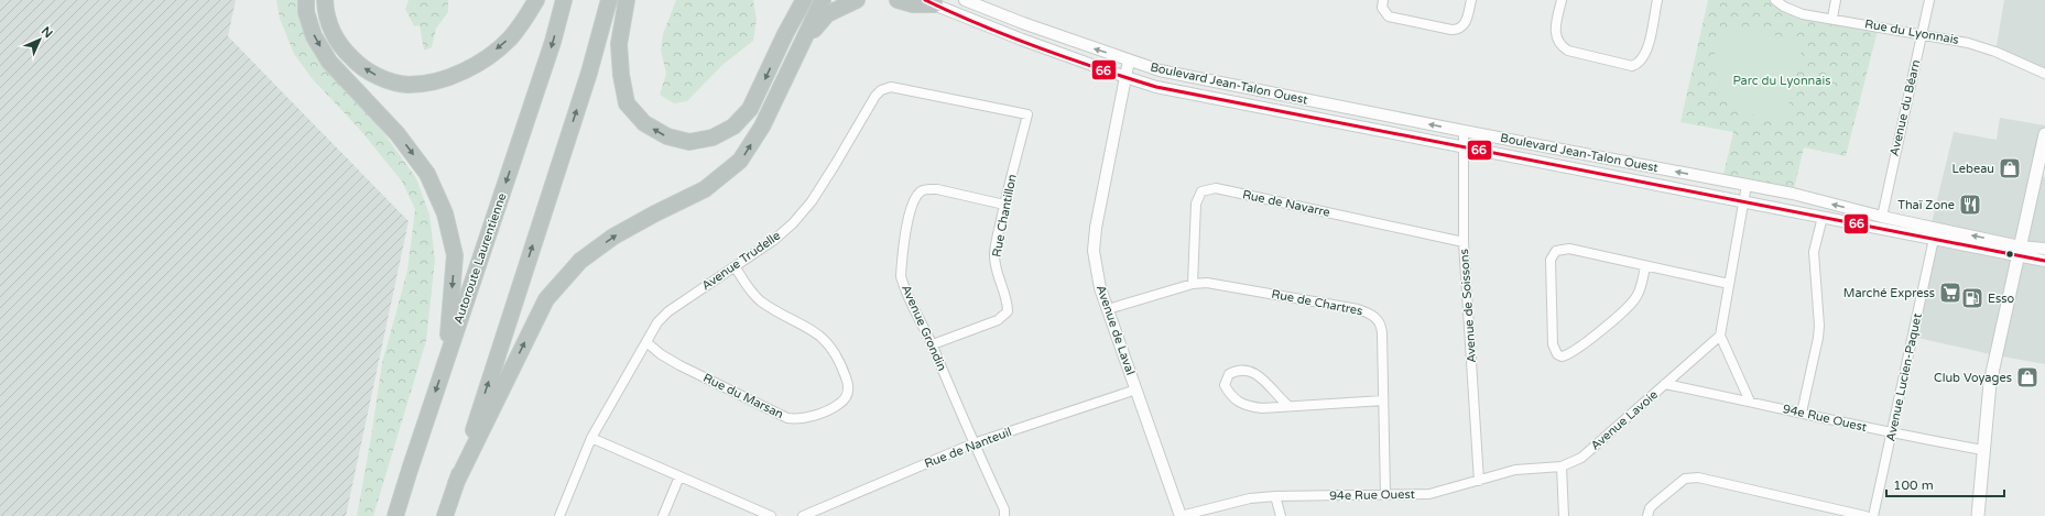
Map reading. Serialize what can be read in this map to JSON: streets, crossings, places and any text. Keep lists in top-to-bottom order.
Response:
{
  "streets": {
    "highway": ["Autoroute Laurentienne"],
    "street": [
      "Rue du Lyonnais",
      "Boulevard Jean-Talon Ouest",
      "Avenue du Béarn",
      "Rue de Navarre",
      "Rue Chantillon",
      "Avenue Trudelle",
      "Rue de Chartres",
      "Avenue de Soissons",
      "Avenue Grondin",
      "Avenue de Laval",
      "Avenue Lucien-Paquet",
      "Rue du Marsan",
      "94e Rue Ouest",
      "Avenue Lavoie",
      "Rue de Nanteuil"
    ]
  },
  "crossings": [
    ["Rue du Lyonnais", "Avenue du Béarn"],
    ["Boulevard Jean-Talon Ouest", "Avenue du Béarn"],
    ["Boulevard Jean-Talon Ouest", "Avenue de Soissons"],
    ["Boulevard Jean-Talon Ouest", "Avenue de Laval"],
    ["Boulevard Jean-Talon Ouest", "Avenue Lucien-Paquet"],
    ["Rue de Navarre", "Rue de Chartres"],
    ["Rue de Navarre", "Avenue de Soissons"],
    ["Rue Chantillon", "Avenue Trudelle"],
    ["Rue Chantillon", "Avenue Grondin"],
    ["Avenue Trudelle", "Rue du Marsan"],
    ["Rue de Chartres", "Avenue de Laval"],
    ["Rue de Chartres", "94e Rue Ouest"],
    ["Avenue de Soissons", "94e Rue Ouest"],
    ["Avenue Grondin", "Rue de Nanteuil"],
    ["Avenue de Laval", "94e Rue Ouest"],
    ["Avenue de Laval", "Rue de Nanteuil"],
    ["Avenue Lucien-Paquet", "94e Rue Ouest"],
    ["94e Rue Ouest", "Avenue Lavoie"]
  ],
  "parks": ["Parc du Lyonnais"],
  "places": {
    "shop": ["Lebeau", "Club Voyages"],
    "restaurant": ["Thaï Zone"],
    "supermarket": ["Marché Express"],
    "fuel station": ["Esso"]
  },
  "lines": ["transit line 66"],
  "scale_bar": "100 m",
  "north": "top right"
}
